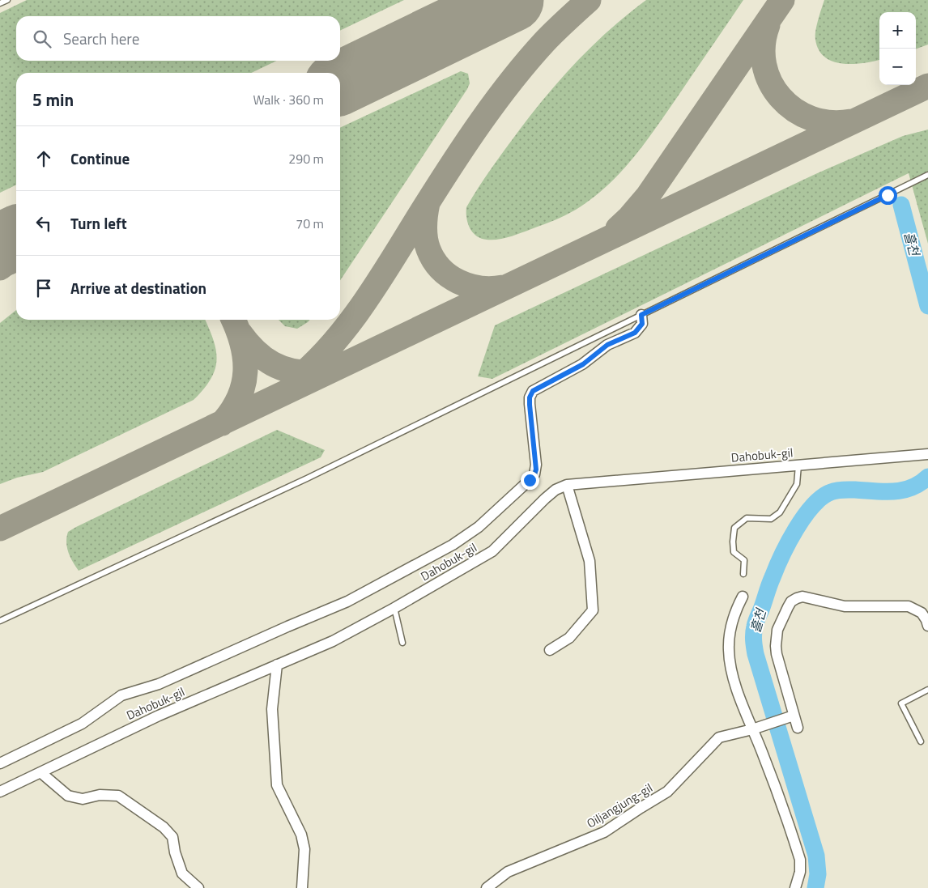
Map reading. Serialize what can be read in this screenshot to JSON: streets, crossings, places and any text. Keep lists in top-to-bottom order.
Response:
{
  "streets": {
    "street": ["Dahobuk-gil", "Oiljangjung-gil"]
  },
  "water": ["흘천"],
  "page": {
    "map_buttons": ["+", "−"],
    "search": "Search here",
    "heading": ["5 min", "Walk · 360 m"],
    "list": [
      ["Continue", "290 m"],
      ["Turn left", "70 m"],
      "Arrive at destination"
    ]
  }
}
